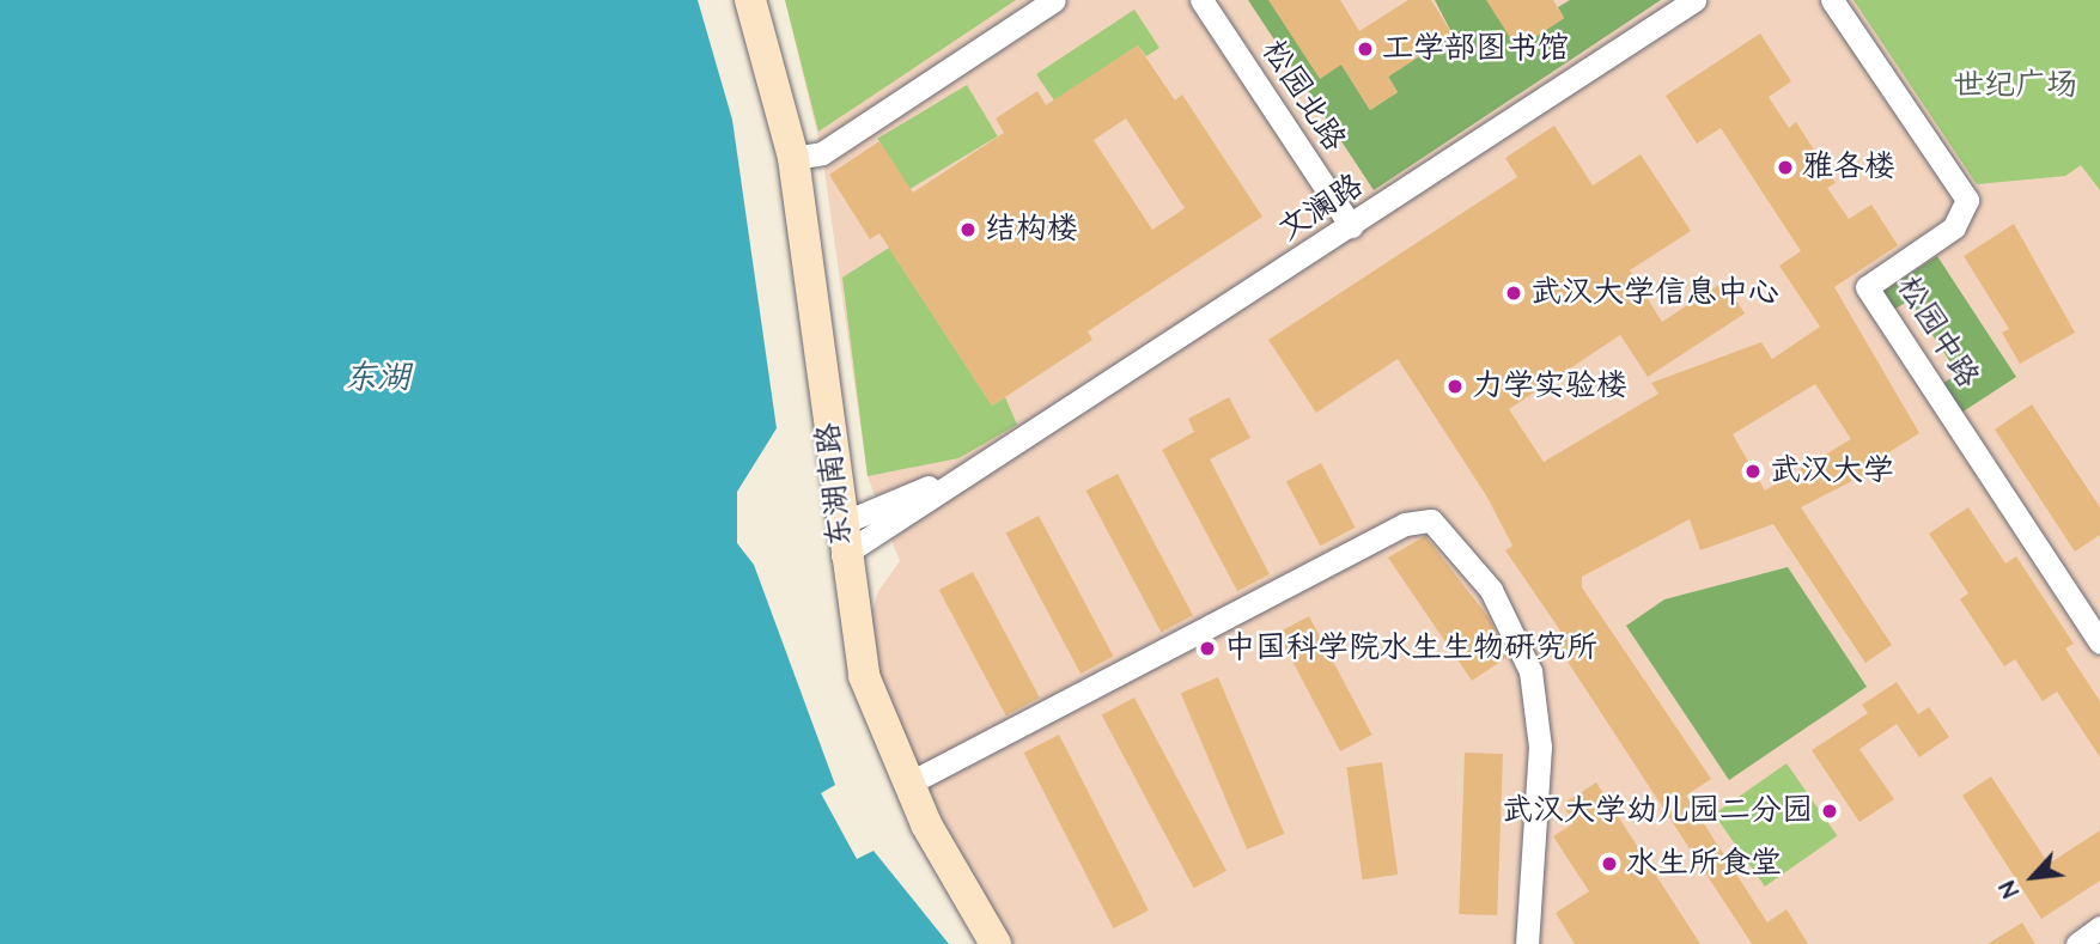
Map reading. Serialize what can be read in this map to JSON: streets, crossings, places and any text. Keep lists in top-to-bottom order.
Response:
{
  "streets": {
    "street": [
      "松园北路",
      "文澜路",
      "松园中路",
      "东湖南路"
    ]
  },
  "crossings": [
    ["松园北路", "文澜路"],
    ["文澜路", "东湖南路"]
  ],
  "water": ["东湖"],
  "parks": ["世纪广场"],
  "places": [
    "工学部图书馆",
    "雅各楼",
    "结构楼",
    "武汉大学信息中心",
    "力学实验楼",
    "武汉大学",
    "中国科学院水生生物研究所",
    "武汉大学幼儿园二分园",
    "水生所食堂"
  ],
  "north": "bottom left"
}
